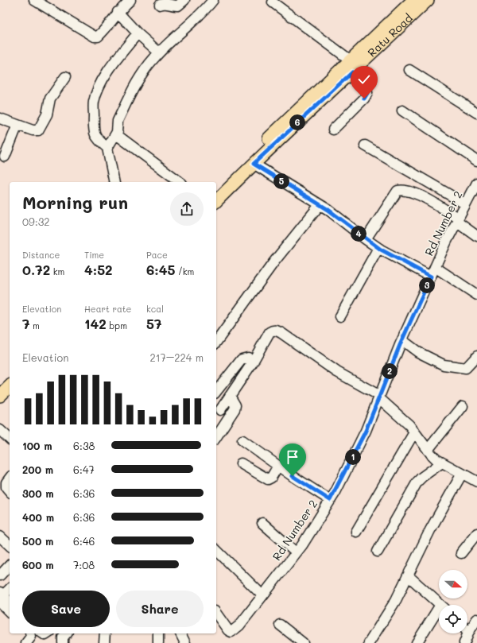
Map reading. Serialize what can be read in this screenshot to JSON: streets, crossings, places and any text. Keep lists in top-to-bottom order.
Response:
{
  "streets": {
    "main road": ["Ratu Road"],
    "street": ["Rd Number 2"]
  },
  "north": "right",
  "page": {
    "pins": [
      "6",
      "5",
      "4",
      "3",
      "2",
      "1"
    ],
    "heading": ["Morning run", "09:32"],
    "stats": [
      ["Distance", "0.72 km"],
      ["Time", "4:52"],
      ["Pace", "6:45 /km"],
      ["Elevation", "7 m"],
      ["Heart rate", "142 bpm"],
      ["kcal", "57"]
    ],
    "chart": ["Elevation", "217–224 m"],
    "list": [
      {
        "name": "100 m",
        "note": "6:38"
      },
      {
        "name": "200 m",
        "note": "6:47"
      },
      {
        "name": "300 m",
        "note": "6:36"
      },
      {
        "name": "400 m",
        "note": "6:36"
      },
      {
        "name": "500 m",
        "note": "6:46"
      },
      {
        "name": "600 m",
        "note": "7:08"
      }
    ],
    "buttons": ["Save", "Share"]
  }
}
